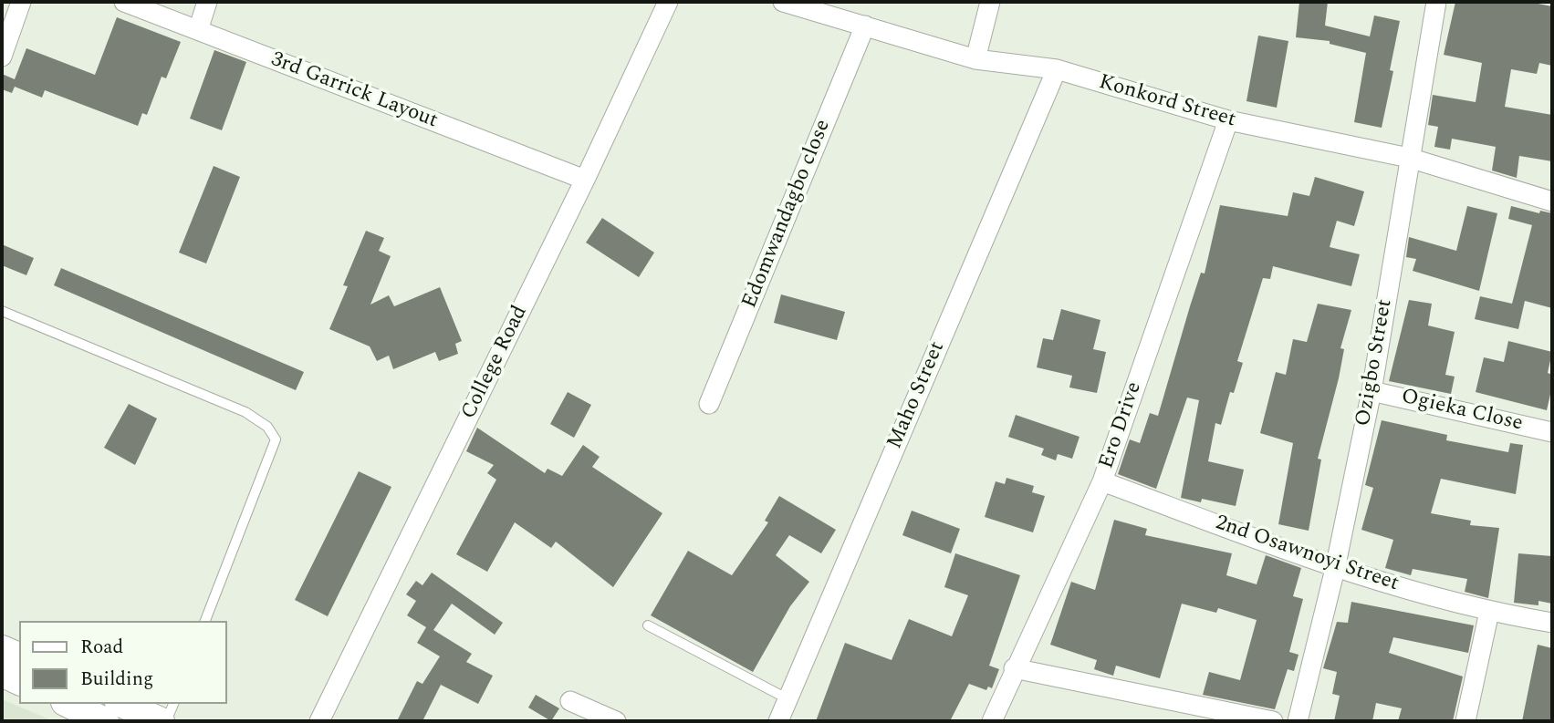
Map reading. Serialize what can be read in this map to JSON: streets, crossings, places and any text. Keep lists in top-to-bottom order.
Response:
{
  "streets": {
    "street": [
      "3rd Garrick Layout",
      "Konkord Street",
      "Edomwandagbo close",
      "College Road",
      "Ozigbo Street",
      "Maho Street",
      "Ogieka Close",
      "Ero Drive",
      "2nd Osawnoyi Street"
    ]
  },
  "crossings": [
    ["3rd Garrick Layout", "College Road"],
    ["Konkord Street", "Edomwandagbo close"],
    ["Konkord Street", "Ozigbo Street"],
    ["Konkord Street", "Maho Street"],
    ["Konkord Street", "Ero Drive"],
    ["Ozigbo Street", "Ogieka Close"],
    ["Ozigbo Street", "2nd Osawnoyi Street"],
    ["Ero Drive", "2nd Osawnoyi Street"]
  ],
  "legend": ["Road", "Building"]
}
